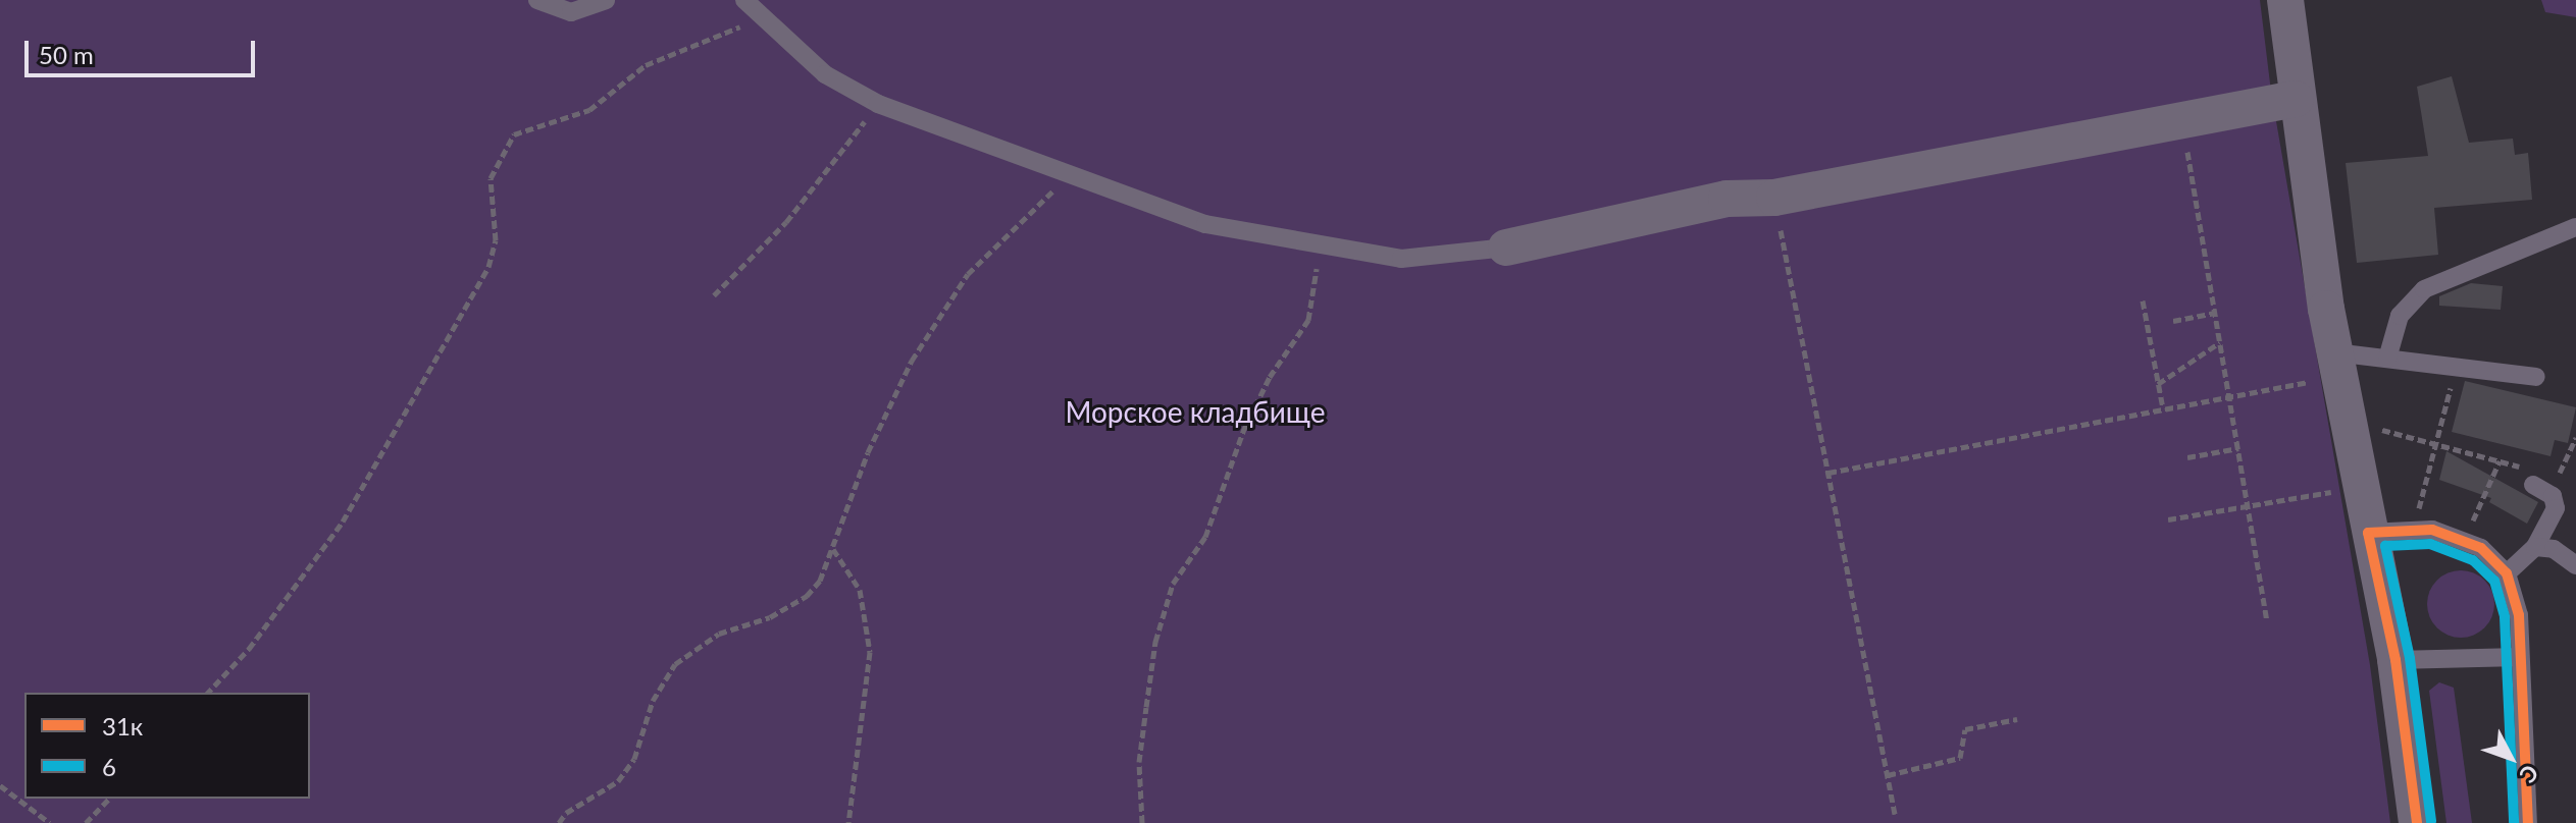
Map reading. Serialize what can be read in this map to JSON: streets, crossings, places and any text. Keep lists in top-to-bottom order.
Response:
{
  "parks": ["Морское кладбище"],
  "lines": ["transit line 31к", "transit line 6"],
  "legend": ["31к", "6"],
  "scale_bar": "50 m",
  "north": "bottom right"
}
